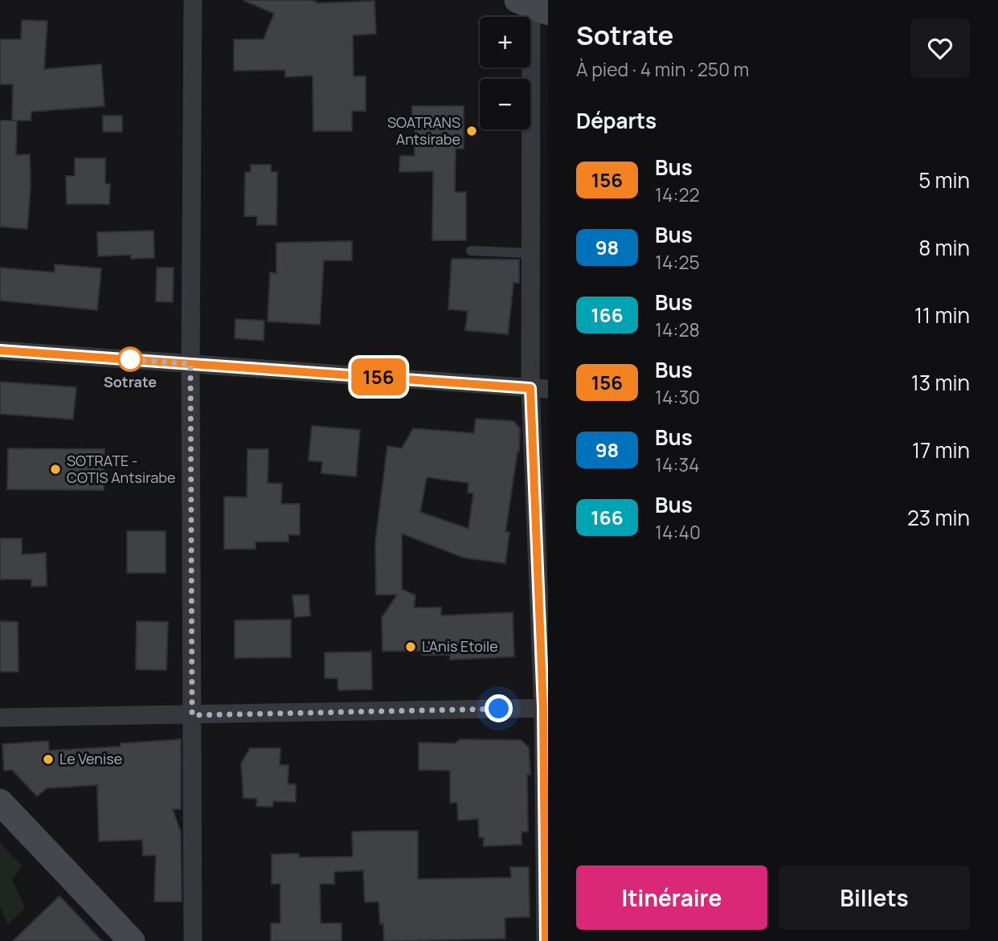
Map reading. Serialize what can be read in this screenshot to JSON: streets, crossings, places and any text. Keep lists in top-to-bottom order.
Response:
{
  "places": [
    "SOATRANS Antsirabe",
    "Sotrate",
    "SOTRATE - COTIS Antsirabe",
    "L'Anis Etoile",
    "Le Venise"
  ],
  "lines": ["bus line 156"],
  "page": {
    "on_map": "156",
    "heading": [
      ["Sotrate", "À pied · 4 min · 250 m"],
      "Départs"
    ],
    "map_buttons": ["+", "−"],
    "list": [
      {
        "mark": "156",
        "name": "Bus",
        "note": "14:22",
        "value": "5 min"
      },
      {
        "mark": "98",
        "name": "Bus",
        "note": "14:25",
        "value": "8 min"
      },
      {
        "mark": "166",
        "name": "Bus",
        "note": "14:28",
        "value": "11 min"
      },
      {
        "mark": "156",
        "name": "Bus",
        "note": "14:30",
        "value": "13 min"
      },
      {
        "mark": "98",
        "name": "Bus",
        "note": "14:34",
        "value": "17 min"
      },
      {
        "mark": "166",
        "name": "Bus",
        "note": "14:40",
        "value": "23 min"
      }
    ],
    "buttons": ["Itinéraire", "Billets"]
  }
}
